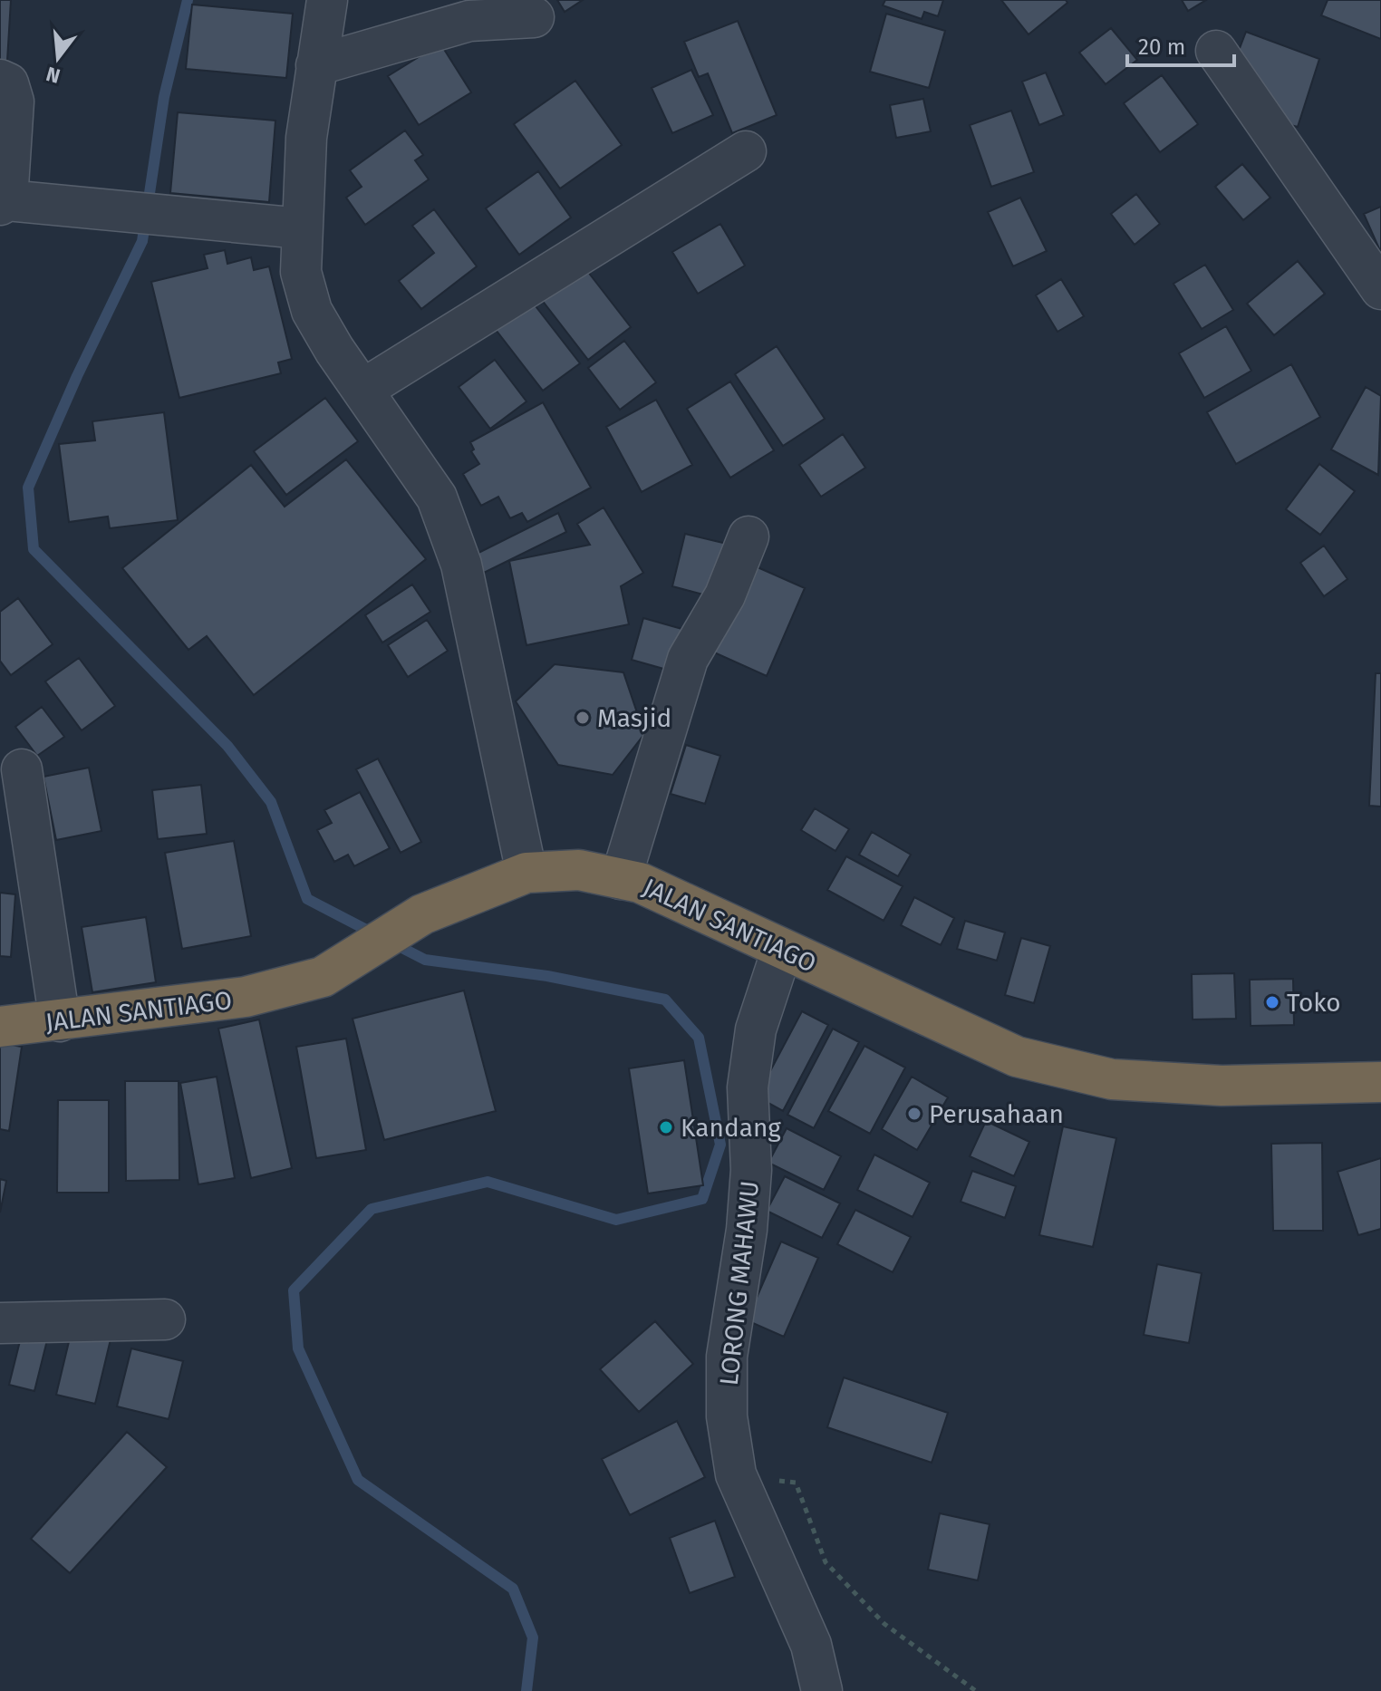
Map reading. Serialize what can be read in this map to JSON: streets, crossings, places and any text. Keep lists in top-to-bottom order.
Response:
{
  "streets": {
    "highway": ["JALAN SANTIAGO"],
    "street": ["LORONG MAHAWU"]
  },
  "crossings": [
    ["JALAN SANTIAGO", "LORONG MAHAWU"]
  ],
  "places": [
    "Masjid",
    "Toko",
    "Perusahaan",
    "Kandang"
  ],
  "scale_bar": "20 m",
  "north": "bottom"
}
